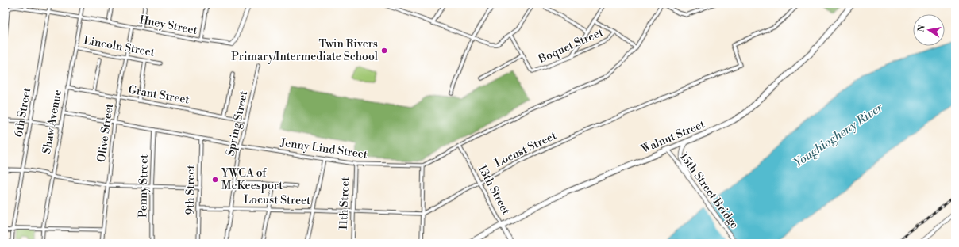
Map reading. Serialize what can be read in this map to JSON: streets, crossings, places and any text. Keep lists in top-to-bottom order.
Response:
{
  "streets": {
    "main road": ["Walnut Street", "13th Street"],
    "street": [
      "Huey Street",
      "Boquet Street",
      "Lincoln Street",
      "Grant Street",
      "6th Street",
      "Shaw Avenue",
      "Spring Street",
      "Olive Street",
      "Jenny Lind Street",
      "Locust Street",
      "Penny Street",
      "9th Street",
      "15th Street Bridge",
      "11th Street"
    ]
  },
  "crossings": [
    ["Huey Street", "6th Street"],
    ["Huey Street", "Shaw Avenue"],
    ["Huey Street", "Olive Street"],
    ["Lincoln Street", "Shaw Avenue"],
    ["Lincoln Street", "Olive Street"],
    ["Grant Street", "Shaw Avenue"],
    ["Grant Street", "Spring Street"],
    ["Grant Street", "Olive Street"],
    ["Shaw Avenue", "Jenny Lind Street"],
    ["Spring Street", "Jenny Lind Street"],
    ["Spring Street", "Locust Street"],
    ["Olive Street", "Jenny Lind Street"],
    ["Walnut Street", "13th Street"],
    ["Walnut Street", "15th Street Bridge"],
    ["Jenny Lind Street", "Penny Street"],
    ["Jenny Lind Street", "9th Street"],
    ["Jenny Lind Street", "13th Street"],
    ["Jenny Lind Street", "11th Street"],
    ["Locust Street", "9th Street"],
    ["Locust Street", "13th Street"],
    ["Locust Street", "11th Street"]
  ],
  "water": ["Youghiogheny River"],
  "places": ["Twin Rivers Primary/Intermediate School", "YWCA of McKeesport"],
  "north": "left"
}
